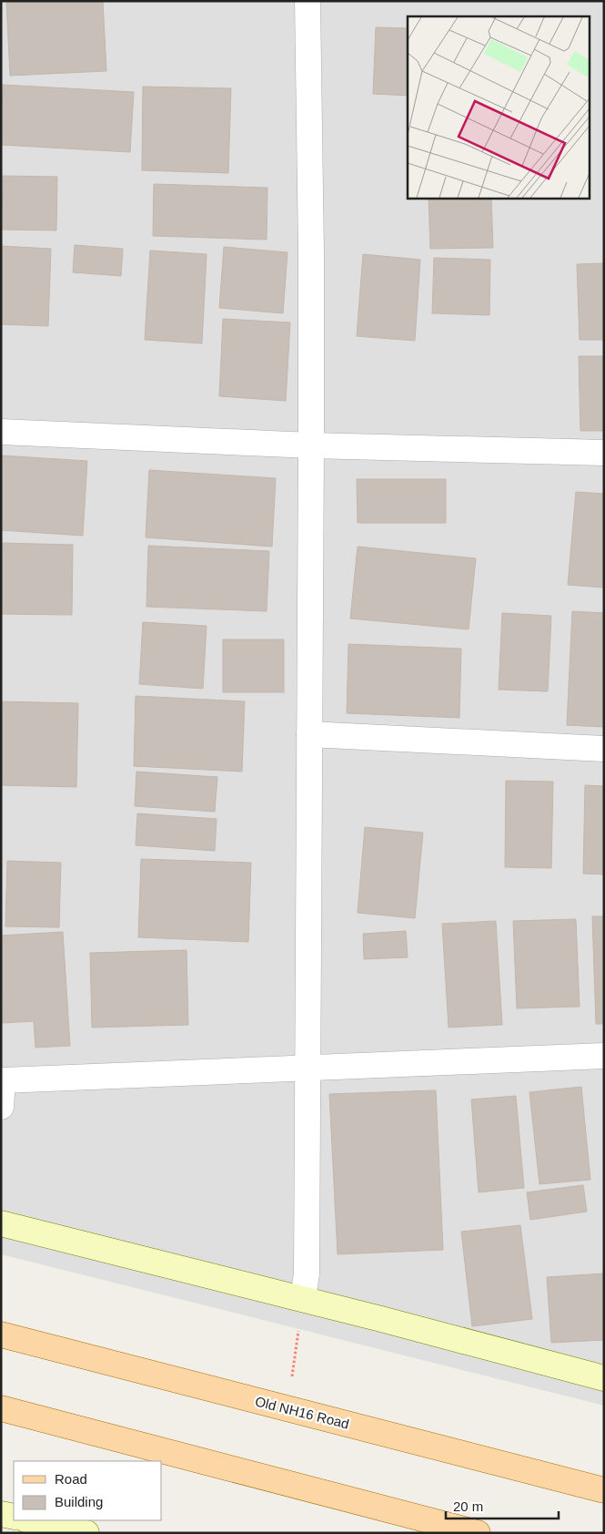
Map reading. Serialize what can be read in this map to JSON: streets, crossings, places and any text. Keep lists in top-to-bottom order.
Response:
{
  "streets": {
    "main road": ["Old NH16 Road"]
  },
  "legend": ["Road", "Building"],
  "scale_bar": "20 m"
}
